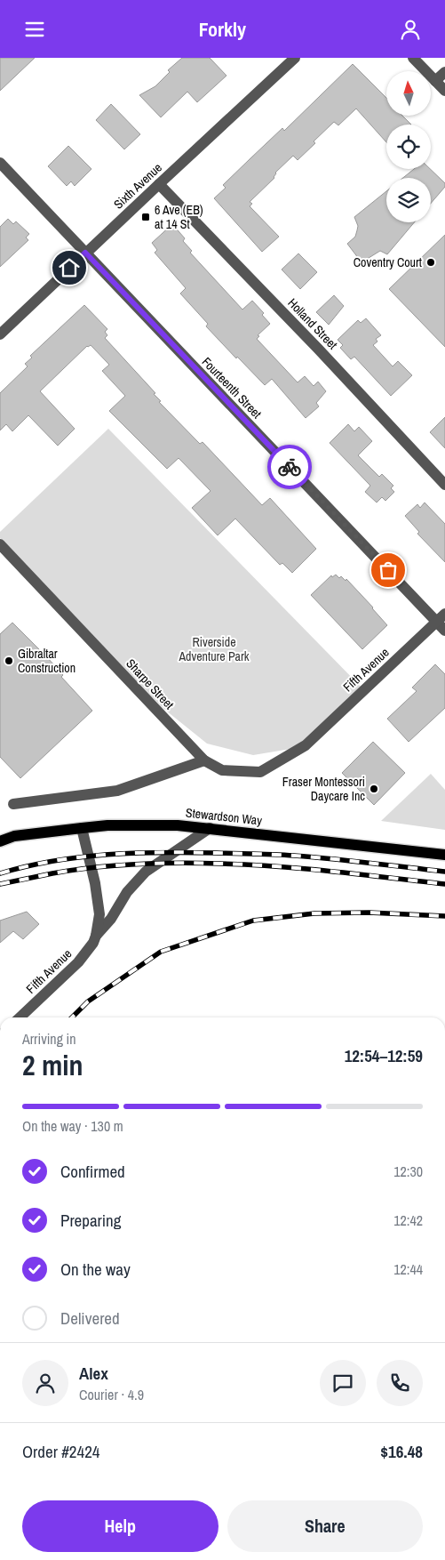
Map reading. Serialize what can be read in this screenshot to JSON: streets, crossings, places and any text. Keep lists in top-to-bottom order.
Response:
{
  "streets": {
    "main road": ["Stewardson Way"],
    "street": [
      "Sixth Avenue",
      "Holland Street",
      "Fourteenth Street",
      "Fifth Avenue",
      "Sharpe Street"
    ]
  },
  "crossings": [
    ["Sixth Avenue", "Holland Street"],
    ["Sixth Avenue", "Fourteenth Street"],
    ["Fourteenth Street", "Fifth Avenue"],
    ["Fifth Avenue", "Sharpe Street"],
    ["Fifth Avenue", "Stewardson Way"]
  ],
  "parks": ["Riverside Adventure Park"],
  "places": {
    "transit": ["6 Ave (EB) at 14 St"],
    "other": ["Coventry Court", "Gibraltar Construction", "Fraser Montessori Daycare Inc"]
  },
  "north": "top",
  "page": {
    "header": "Forkly",
    "heading": ["2 min", "Arriving in", "12:54–12:59"],
    "panel": [
      "Alex",
      "Courier · 4.9",
      "Order #2424",
      "$16.48"
    ],
    "bar": "On the way · 130 m",
    "list": [
      ["Confirmed", "12:30"],
      ["Preparing", "12:42"],
      ["On the way", "12:44"],
      "Delivered"
    ],
    "buttons": ["Help", "Share"]
  }
}
